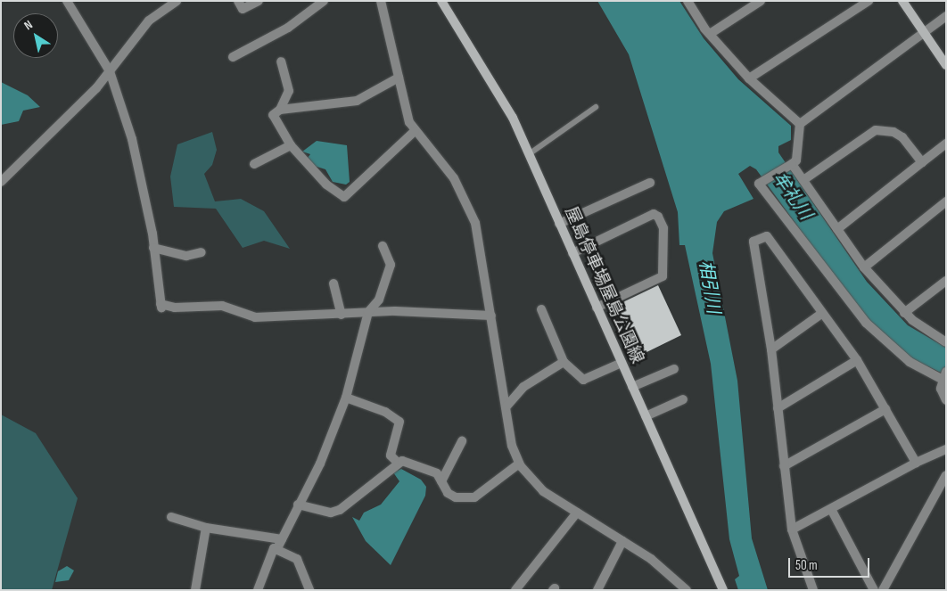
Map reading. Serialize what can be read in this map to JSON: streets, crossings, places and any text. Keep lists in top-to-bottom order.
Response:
{
  "streets": {
    "main road": ["屋島停車場屋島公園線"]
  },
  "water": ["牟礼川", "相引川"],
  "scale_bar": "50 m",
  "north": "top left"
}
